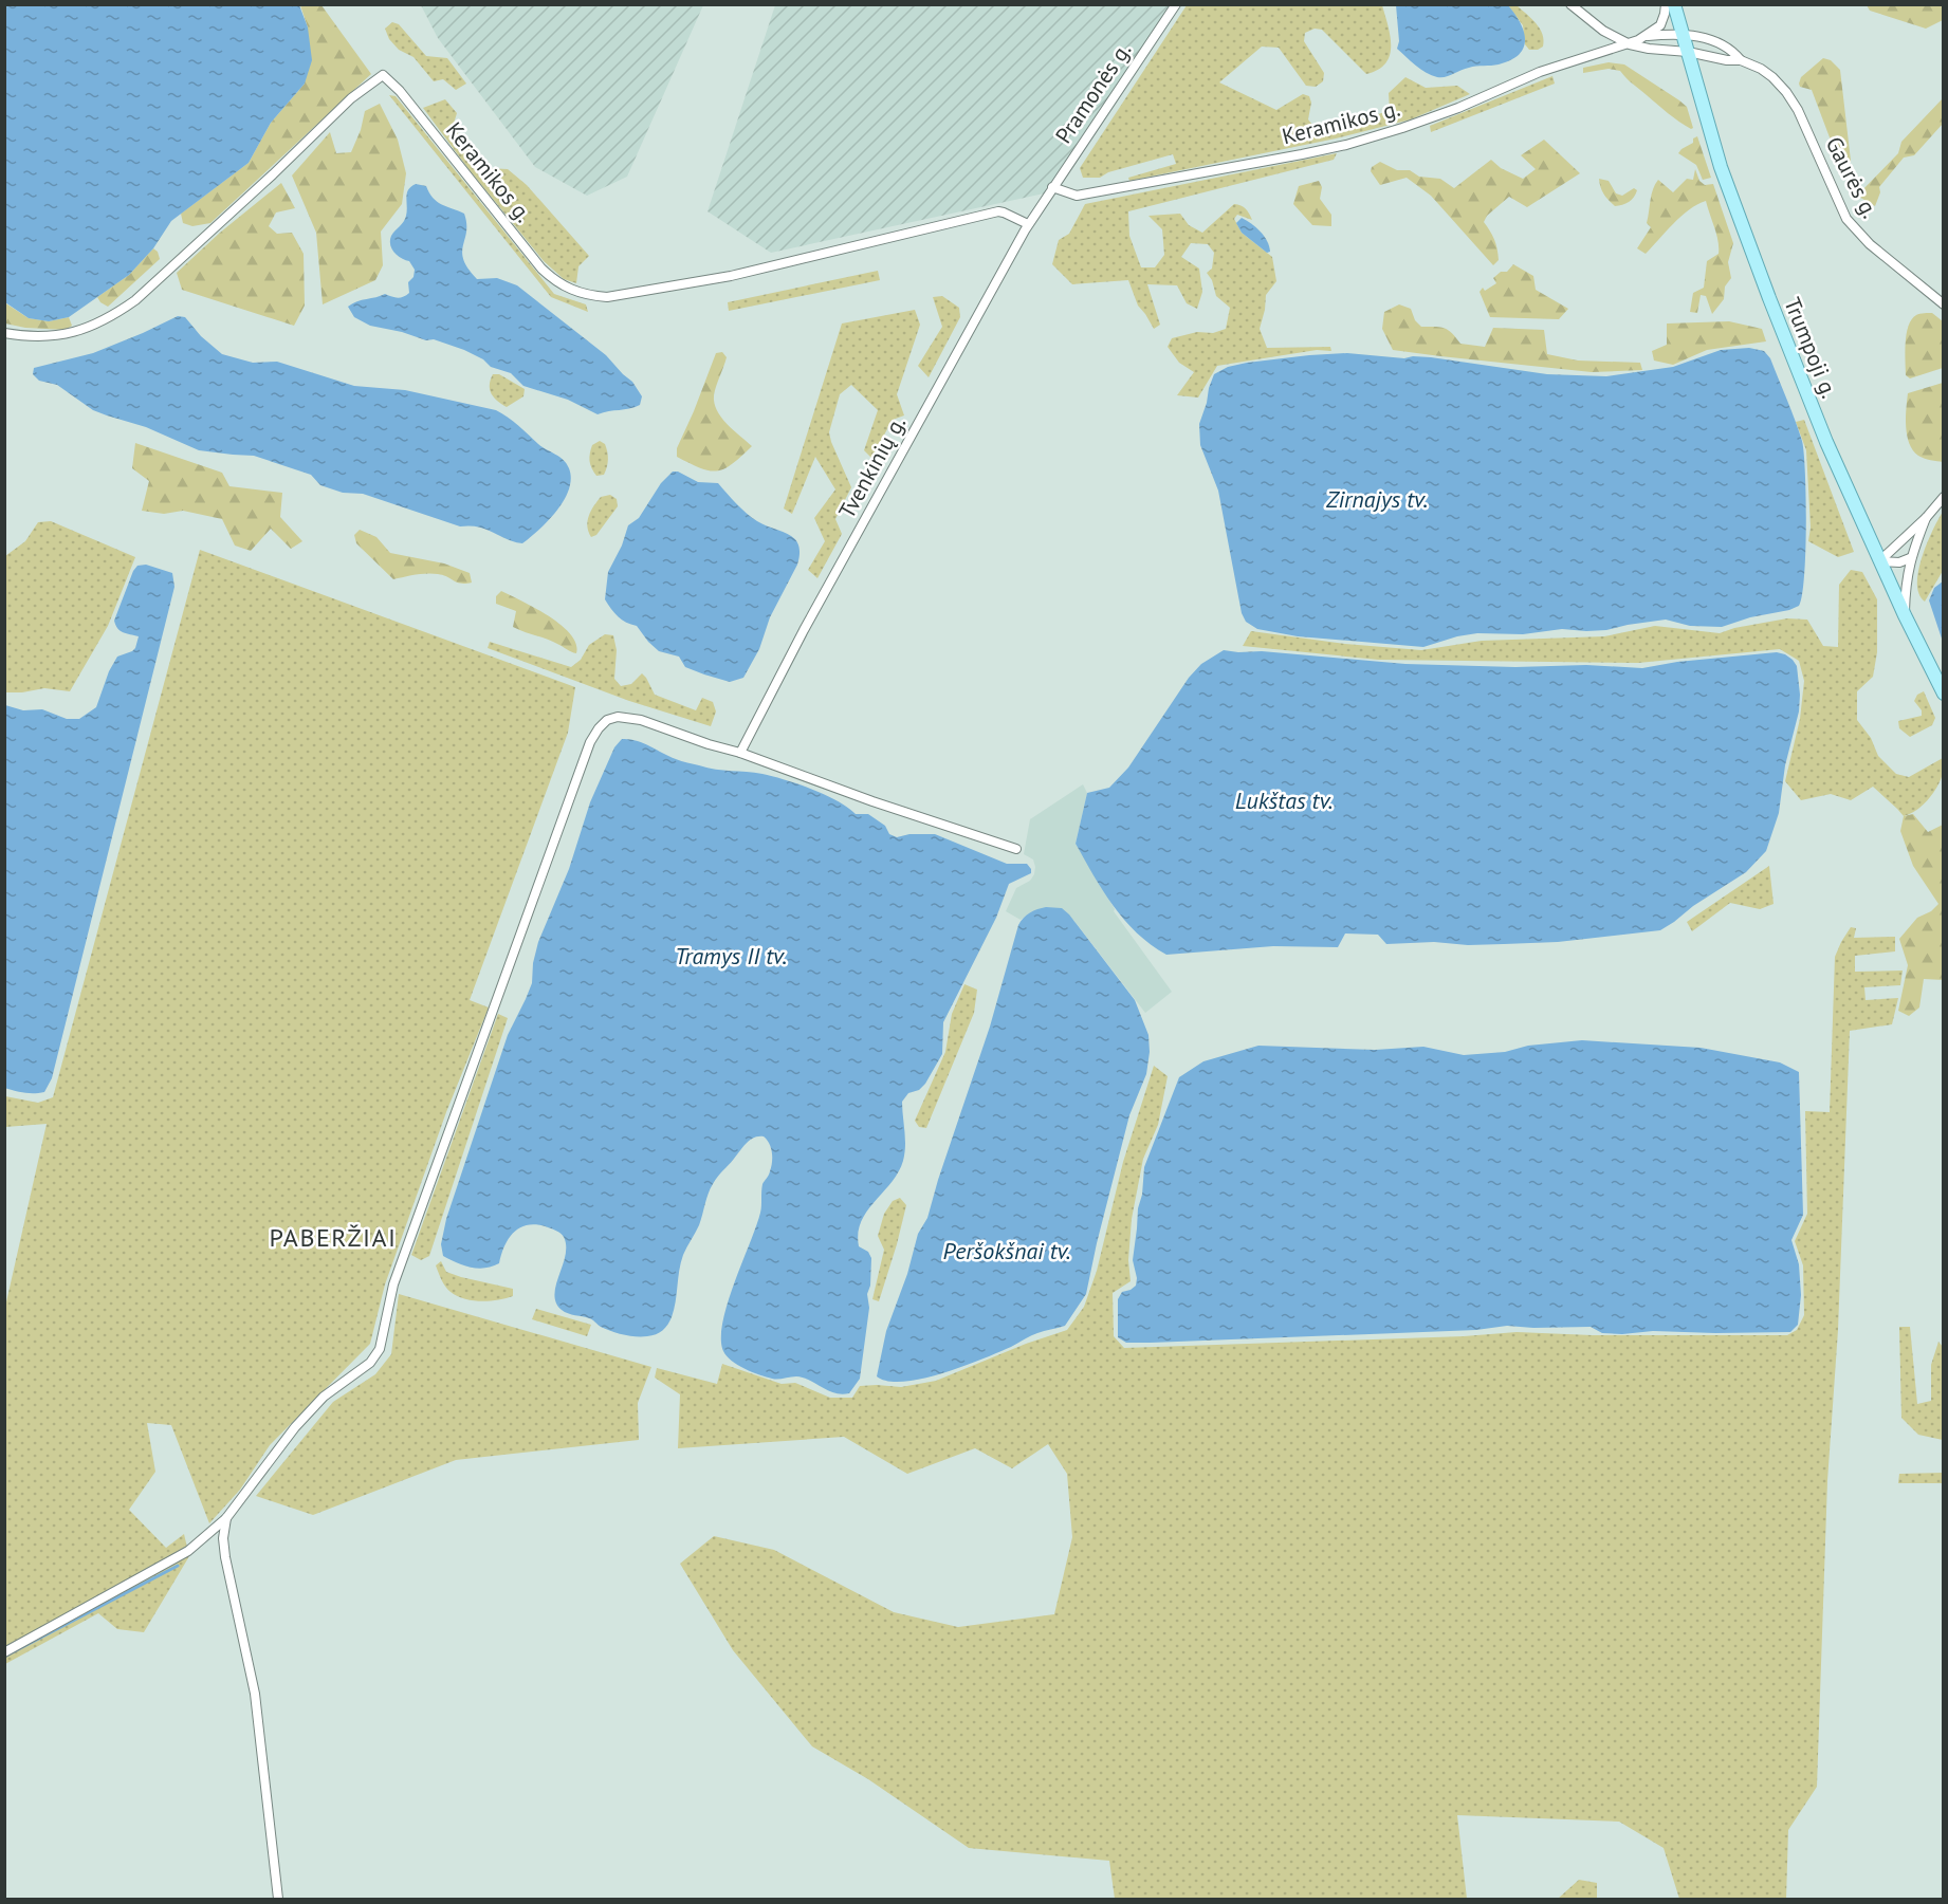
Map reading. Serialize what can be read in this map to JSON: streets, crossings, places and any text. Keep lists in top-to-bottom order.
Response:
{
  "streets": {
    "main road": ["Trumpoji g."],
    "street": [
      "Pramonės g.",
      "Keramikos g.",
      "Gaurės g.",
      "Tvenkinių g."
    ]
  },
  "crossings": [
    ["Pramonės g.", "Keramikos g."],
    ["Pramonės g.", "Tvenkinių g."],
    ["Keramikos g.", "Tvenkinių g."],
    ["Gaurės g.", "Trumpoji g."]
  ],
  "districts": ["PABERŽIAI"],
  "water": [
    "Zirnajys tv.",
    "Lukštas tv.",
    "Tramys II tv.",
    "Peršokšnai tv."
  ]
}
